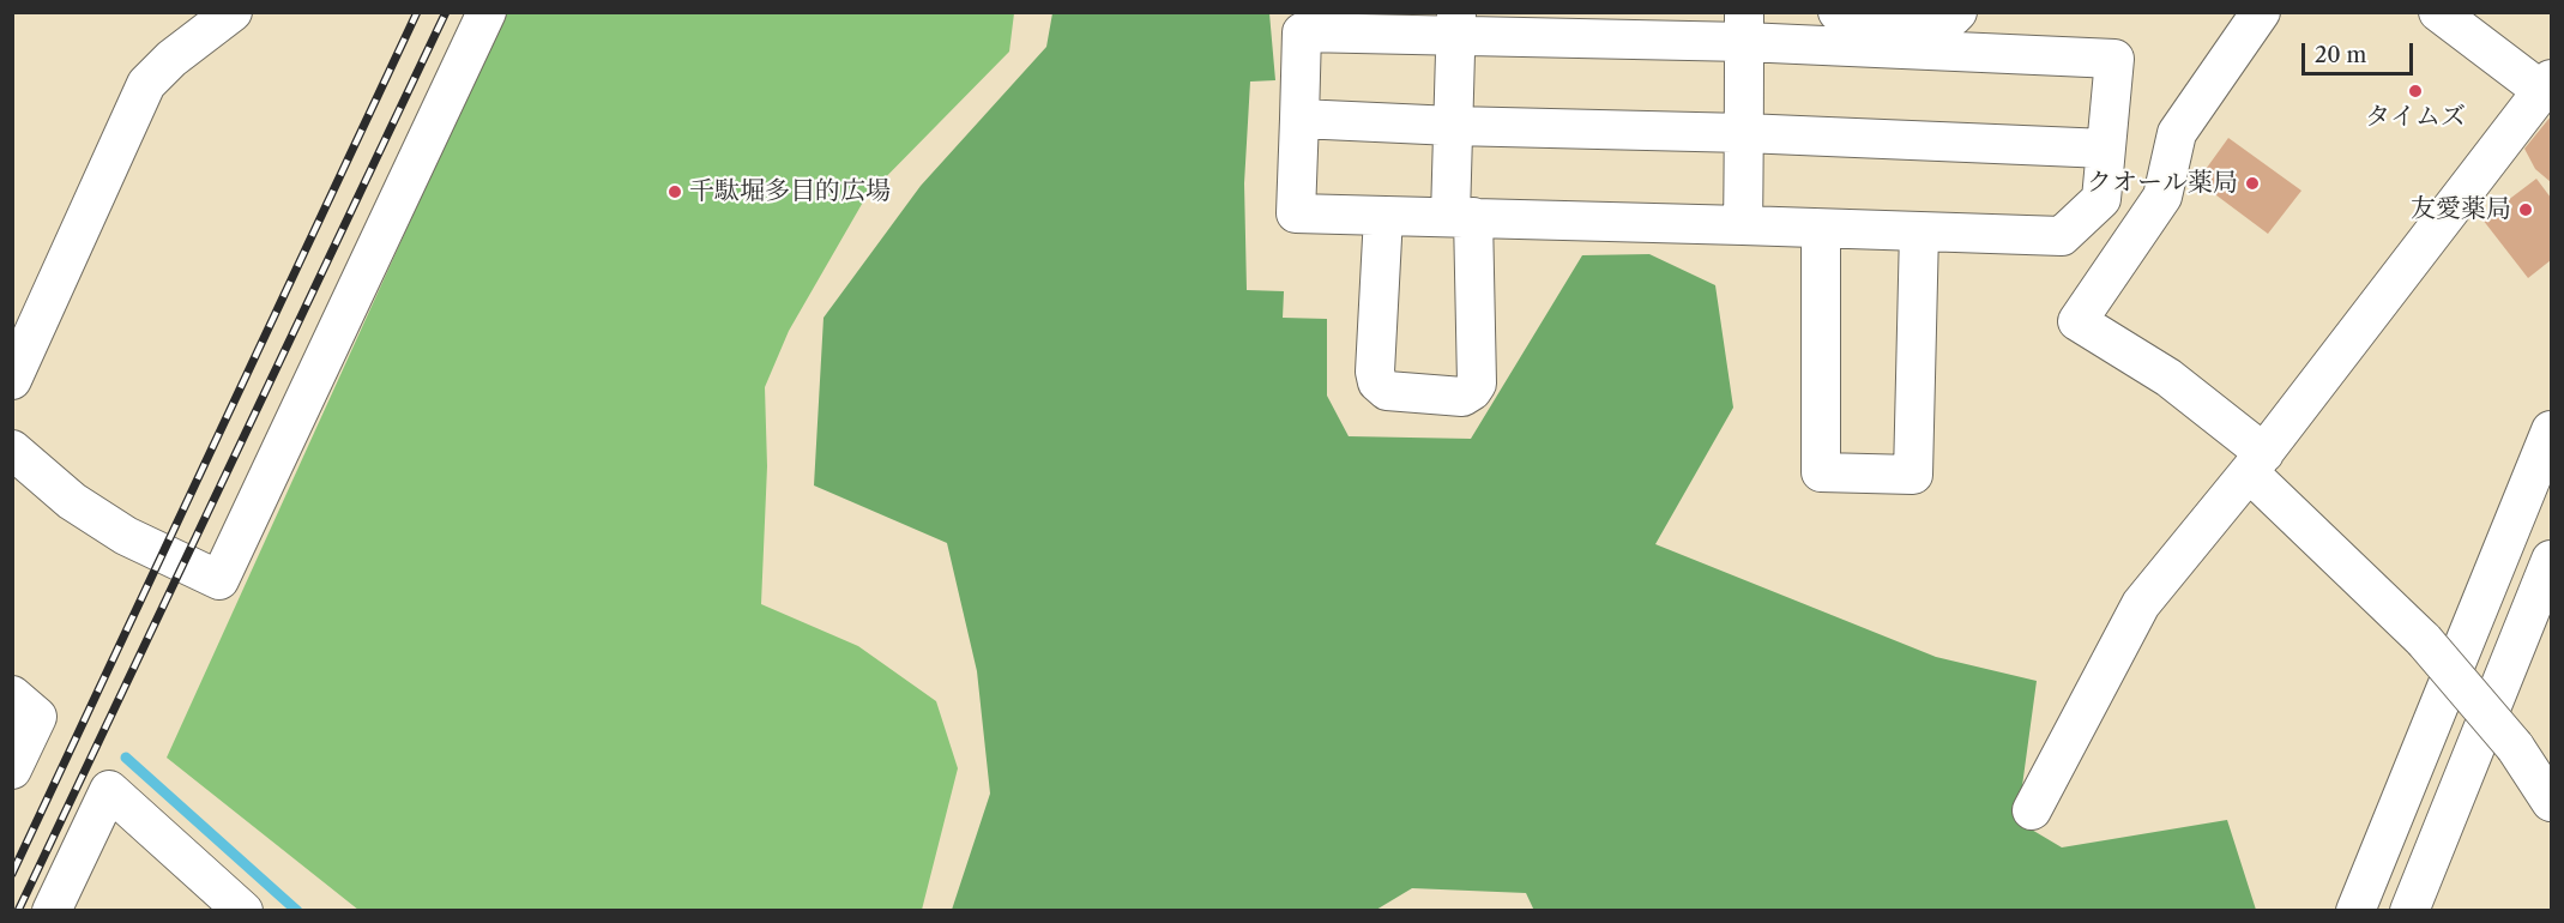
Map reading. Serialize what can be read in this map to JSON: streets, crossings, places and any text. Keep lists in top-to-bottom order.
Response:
{
  "places": [
    "タイムズ",
    "クオール薬局",
    "千駄堀多目的広場",
    "友愛薬局"
  ],
  "scale_bar": "20 m"
}
